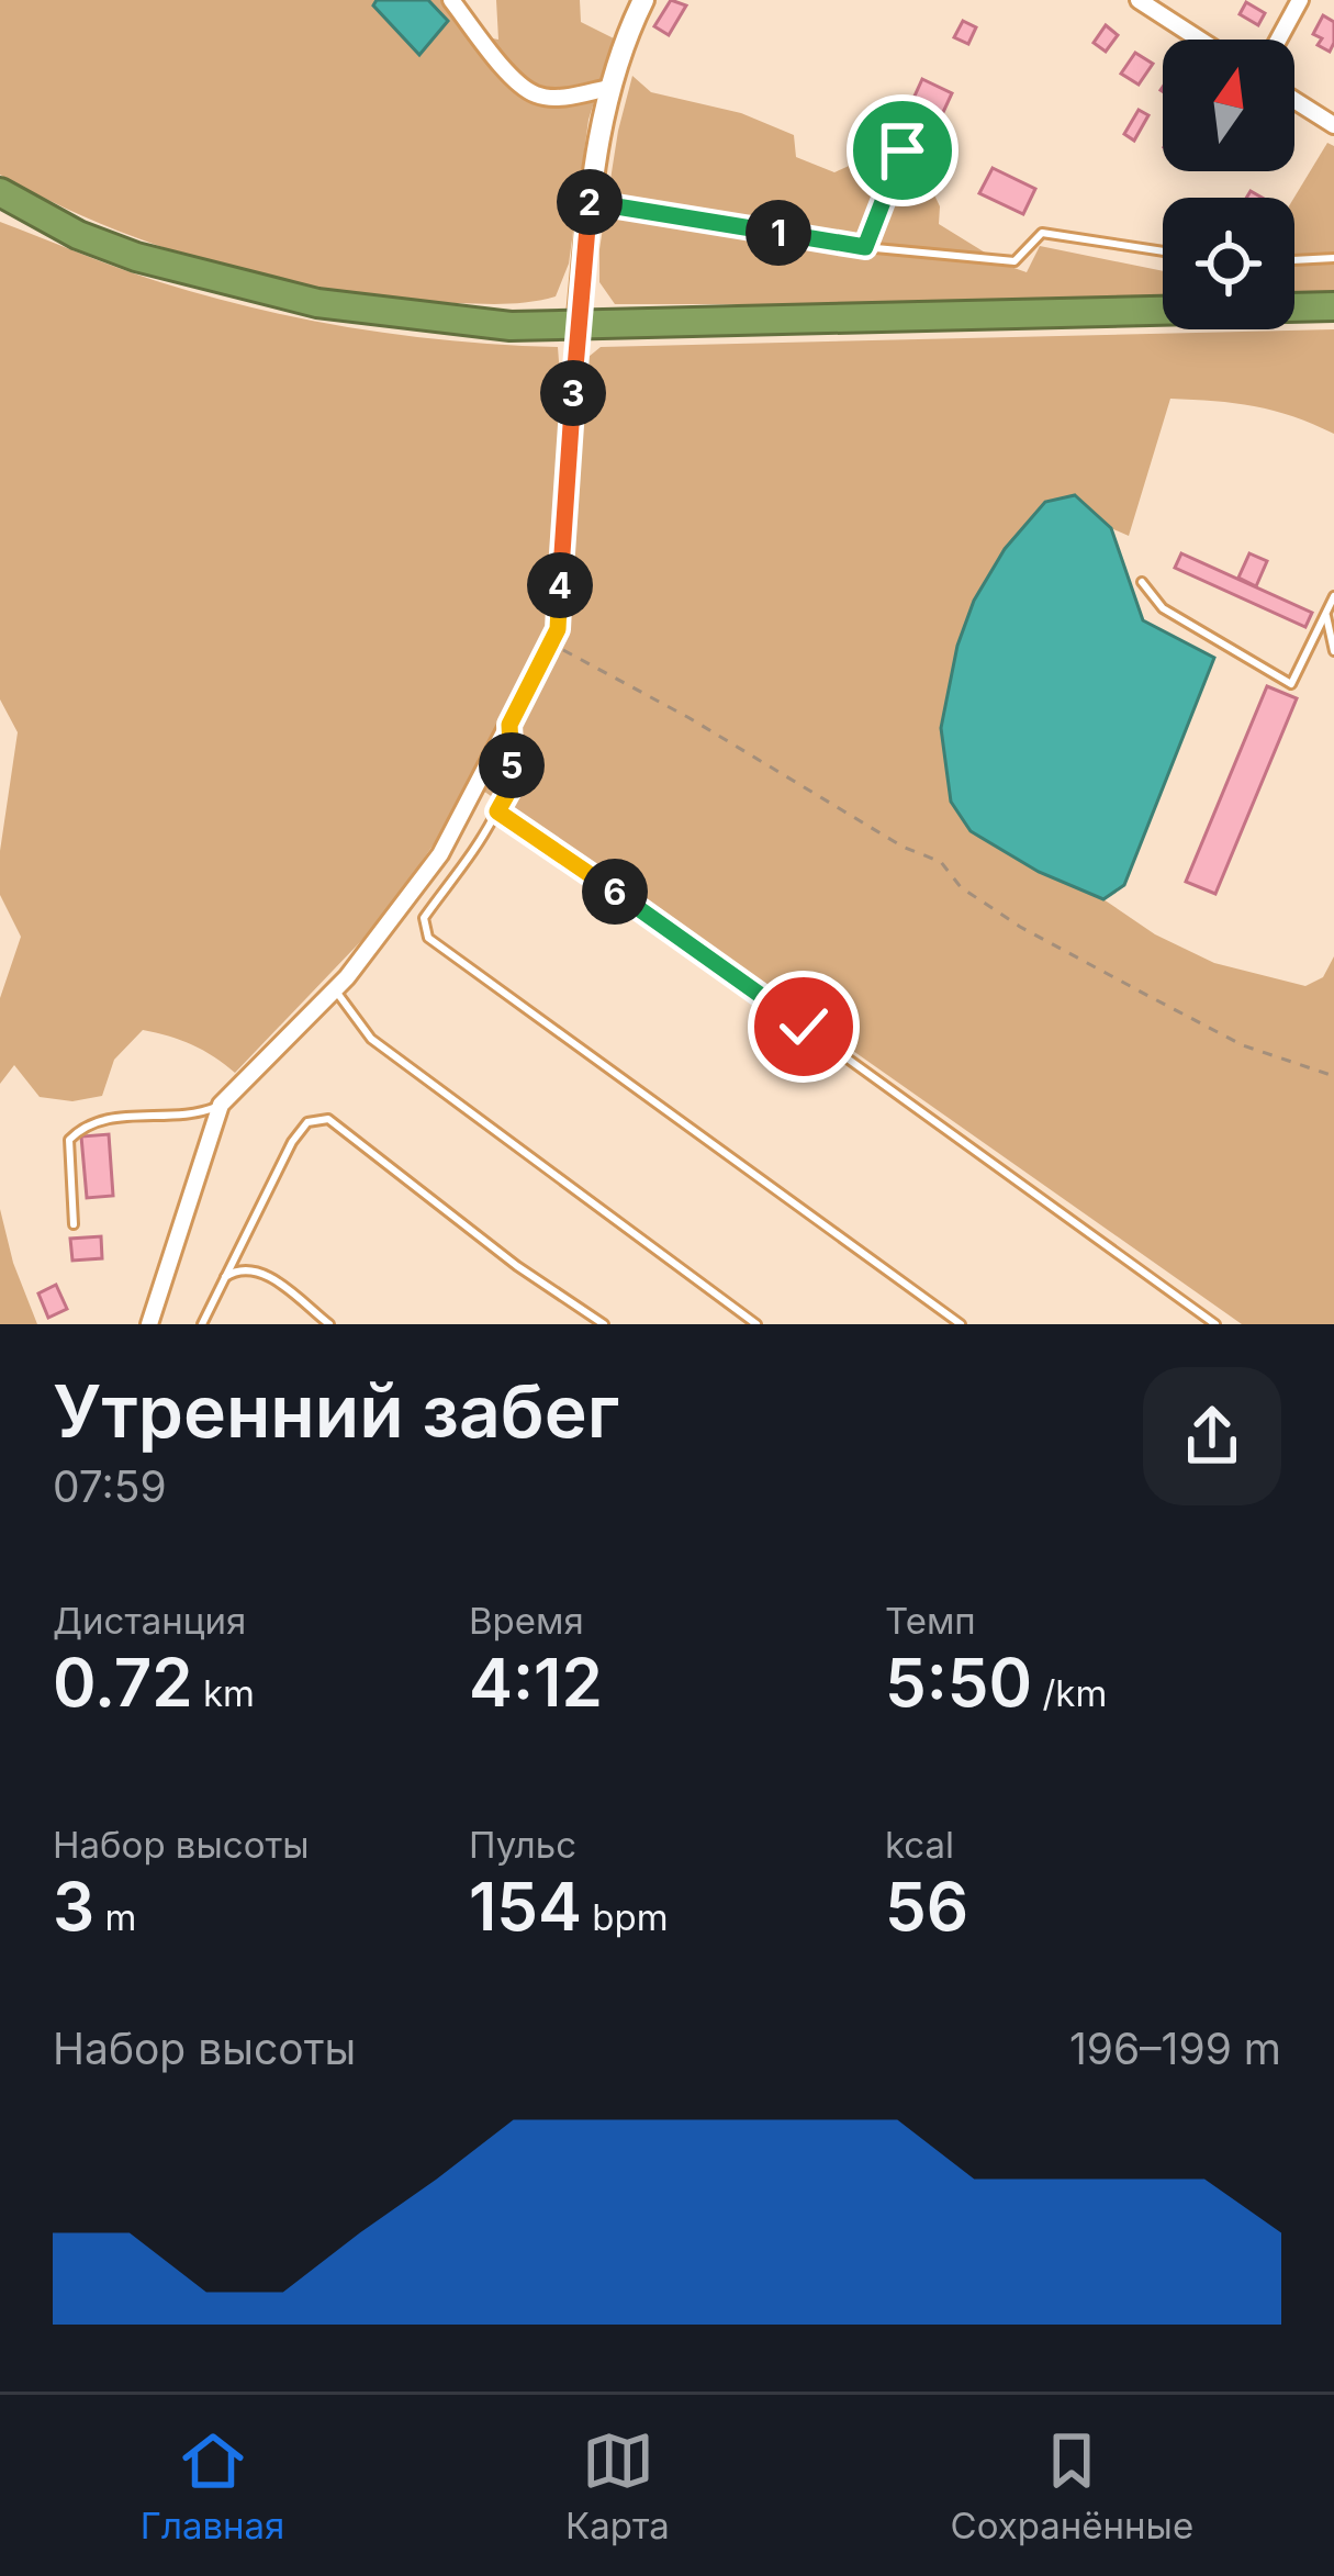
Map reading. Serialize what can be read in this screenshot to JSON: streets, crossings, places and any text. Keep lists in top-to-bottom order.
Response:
{
  "north": "top",
  "page": {
    "pins": [
      "2",
      "1",
      "3",
      "4",
      "5",
      "6"
    ],
    "heading": ["Утренний забег", "07:59"],
    "stats": [
      ["Дистанция", "0.72 km"],
      ["Время", "4:12"],
      ["Темп", "5:50 /km"],
      ["Набор высоты", "3 m"],
      ["Пульс", "154 bpm"],
      ["kcal", "56"]
    ],
    "chart": ["Набор высоты", "196–199 m"],
    "tabs": ["Главная", "Карта", "Сохранённые"]
  }
}
